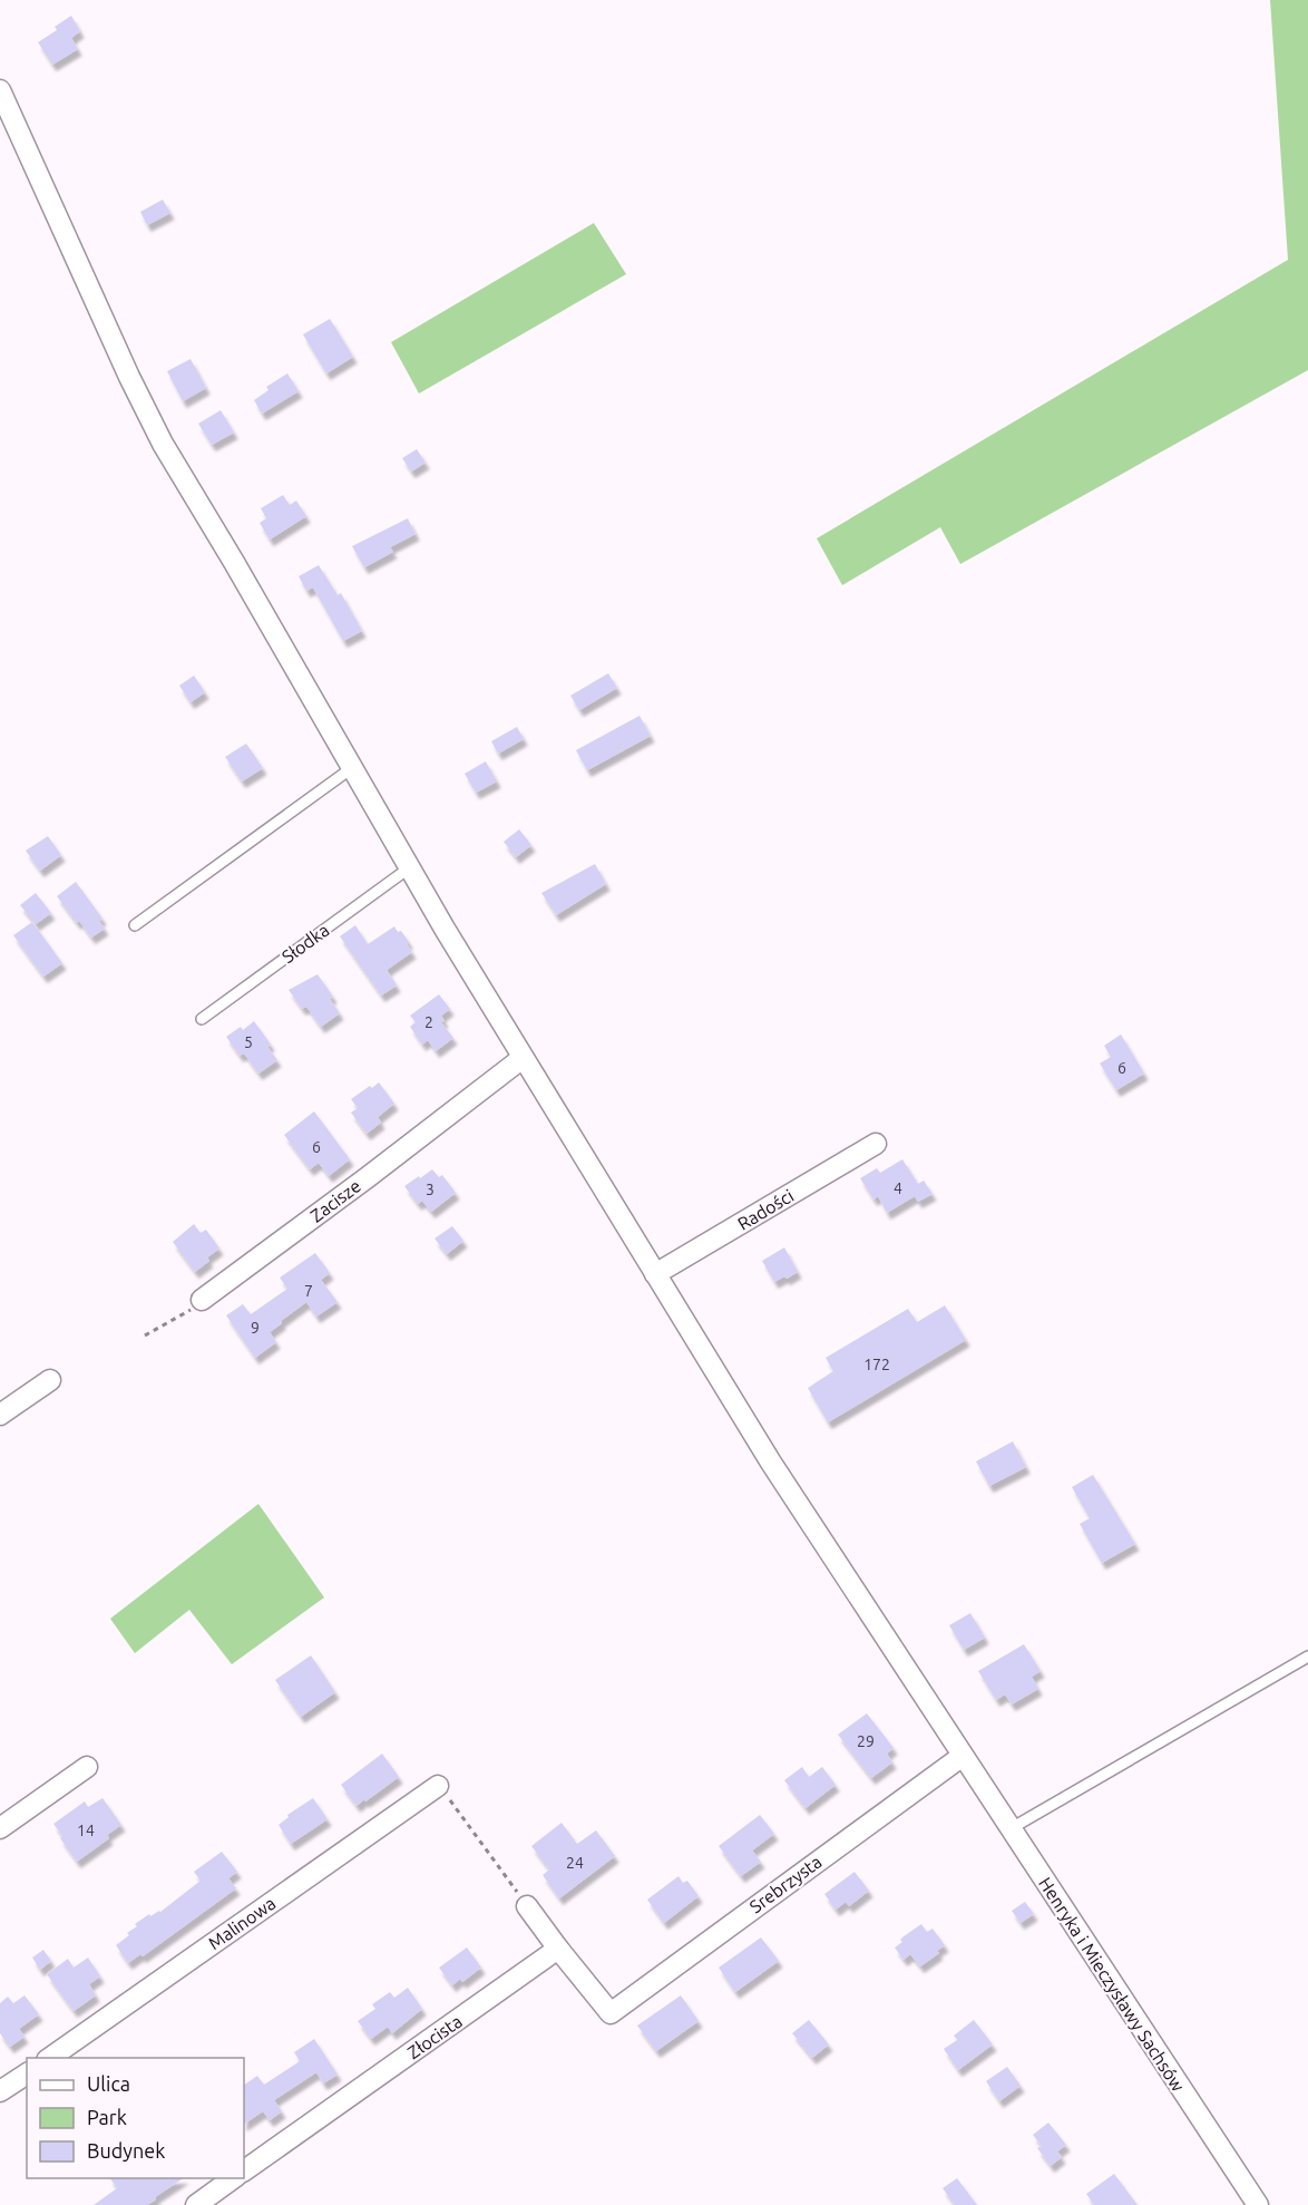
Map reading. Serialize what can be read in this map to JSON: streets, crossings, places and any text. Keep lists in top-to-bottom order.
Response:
{
  "streets": {
    "street": [
      "Zacisze",
      "Radości",
      "Srebrzysta",
      "Malinowa",
      "Henryka i Mieczysławy Sachsów",
      "Złocista"
    ],
    "lane": ["Słodka"]
  },
  "crossings": [
    ["Słodka", "Henryka i Mieczysławy Sachsów"],
    ["Zacisze", "Henryka i Mieczysławy Sachsów"],
    ["Radości", "Henryka i Mieczysławy Sachsów"],
    ["Srebrzysta", "Henryka i Mieczysławy Sachsów"],
    ["Srebrzysta", "Złocista"]
  ],
  "house_numbers": [
    "2",
    "5",
    "6",
    "6",
    "4",
    "3",
    "7",
    "9",
    "172",
    "29",
    "14",
    "24"
  ],
  "legend": ["Ulica", "Park", "Budynek"]
}
